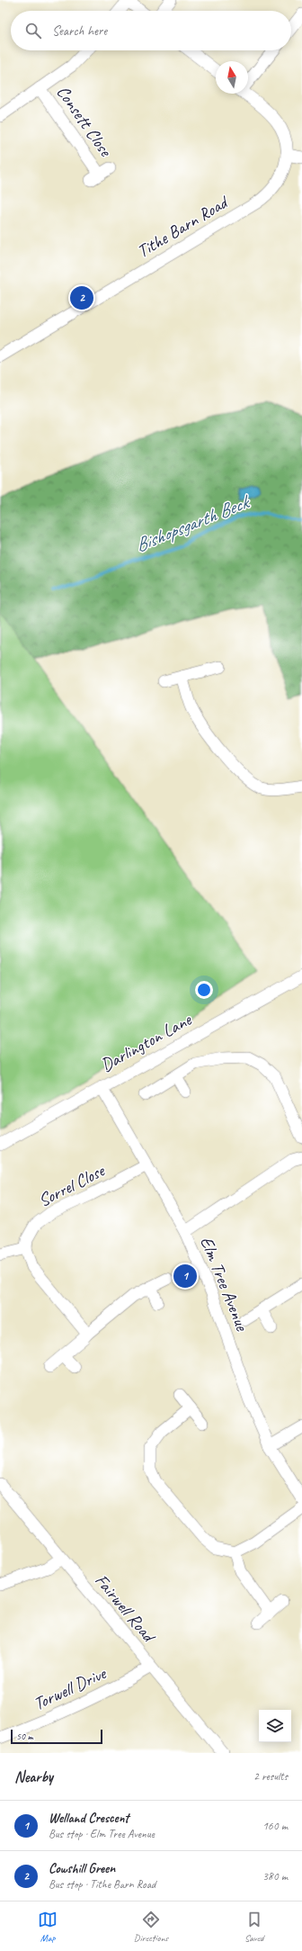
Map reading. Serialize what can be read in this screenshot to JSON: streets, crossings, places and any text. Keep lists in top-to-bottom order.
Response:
{
  "streets": {
    "street": [
      "Consett Close",
      "Tithe Barn Road",
      "Darlington Lane",
      "Sorrel Close",
      "Elm Tree Avenue",
      "Fairwell Road",
      "Torwell Drive"
    ]
  },
  "crossings": [
    ["Darlington Lane", "Elm Tree Avenue"],
    ["Sorrel Close", "Elm Tree Avenue"],
    ["Fairwell Road", "Torwell Drive"]
  ],
  "water": ["Bishopsgarth Beck"],
  "scale_bar": "50 m",
  "north": "top",
  "page": {
    "search": "Search here",
    "pins": ["2", "1"],
    "scale": "50 m",
    "heading": ["Nearby", "2 results"],
    "list": [
      {
        "mark": "1",
        "name": "Welland Crescent",
        "note": "Bus stop · Elm Tree Avenue",
        "value": "160 m"
      },
      {
        "mark": "2",
        "name": "Cowshill Green",
        "note": "Bus stop · Tithe Barn Road",
        "value": "380 m"
      }
    ],
    "nav": ["Map", "Directions", "Saved"]
  }
}
